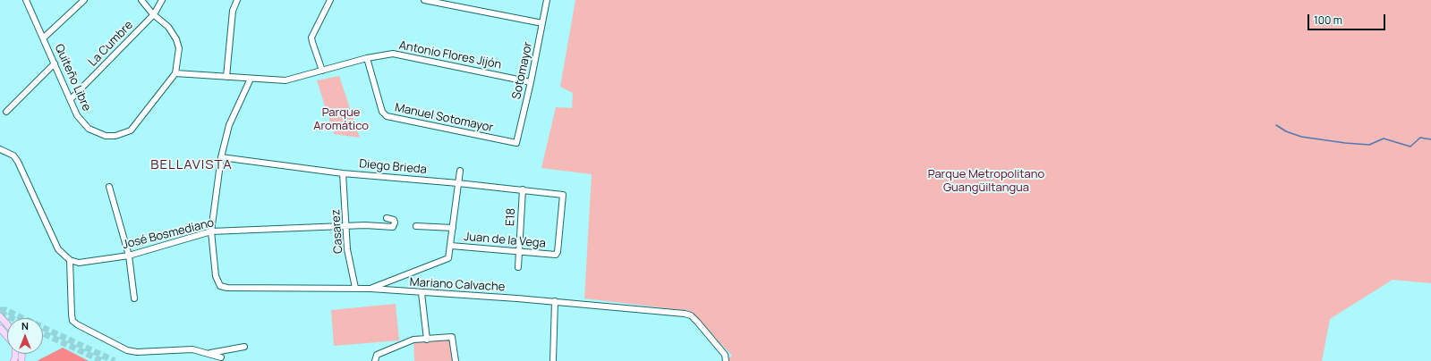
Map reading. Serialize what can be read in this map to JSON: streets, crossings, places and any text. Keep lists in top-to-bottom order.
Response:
{
  "streets": {
    "street": [
      "La Cumbre",
      "Antonio Flores Jijón",
      "Sotomayor",
      "Quiteño Libre",
      "Manuel Sotomayor",
      "Diego Brieda",
      "E18",
      "Casarez",
      "José Bosmediano",
      "Juan de la Vega",
      "Mariano Calvache"
    ]
  },
  "crossings": [
    ["La Cumbre", "Quiteño Libre"],
    ["Antonio Flores Jijón", "Sotomayor"],
    ["Antonio Flores Jijón", "Quiteño Libre"],
    ["Antonio Flores Jijón", "Manuel Sotomayor"],
    ["Sotomayor", "Manuel Sotomayor"],
    ["Diego Brieda", "E18"],
    ["Diego Brieda", "Casarez"],
    ["Diego Brieda", "Juan de la Vega"],
    ["E18", "Juan de la Vega"],
    ["Casarez", "José Bosmediano"],
    ["Casarez", "Mariano Calvache"],
    ["José Bosmediano", "Mariano Calvache"]
  ],
  "districts": ["BELLAVISTA"],
  "parks": ["Parque Aromático", "Parque Metropolitano Guangüiltangua"],
  "scale_bar": "100 m",
  "north": "top"
}
